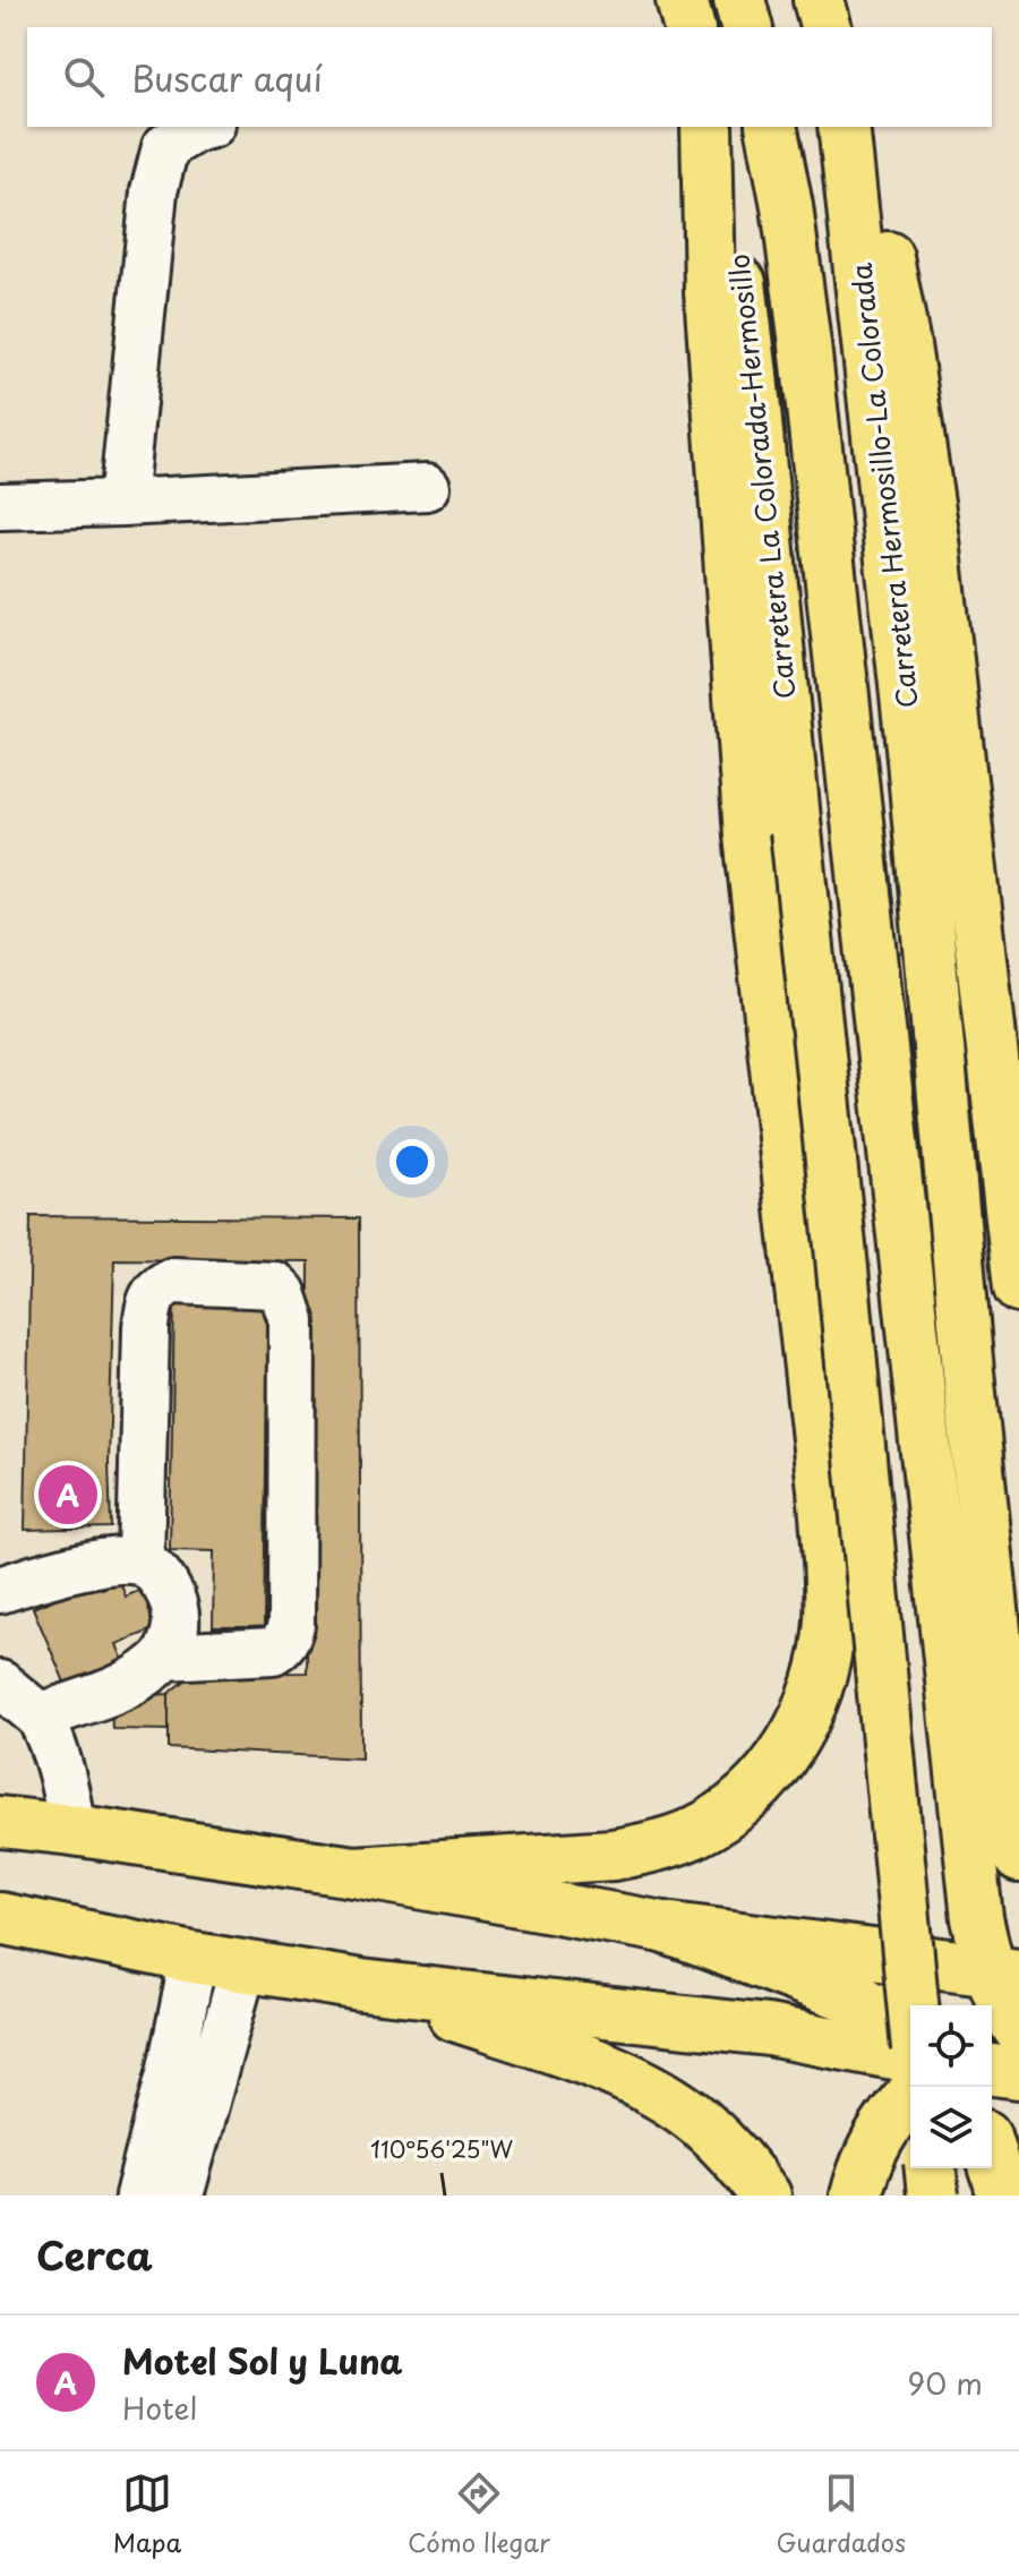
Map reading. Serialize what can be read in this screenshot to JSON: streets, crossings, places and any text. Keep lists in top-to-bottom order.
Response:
{
  "streets": {
    "main road": ["Carretera La Colorada-Hermosillo", "Carretera Hermosillo-La Colorada"]
  },
  "page": {
    "search": "Buscar aquí",
    "pins": "A",
    "heading": "Cerca",
    "list": [
      {
        "mark": "A",
        "name": "Motel Sol y Luna",
        "note": "Hotel",
        "value": "90 m"
      }
    ],
    "nav": ["Mapa", "Cómo llegar", "Guardados"]
  },
  "coordinates": ["110°56'25\"W"]
}
